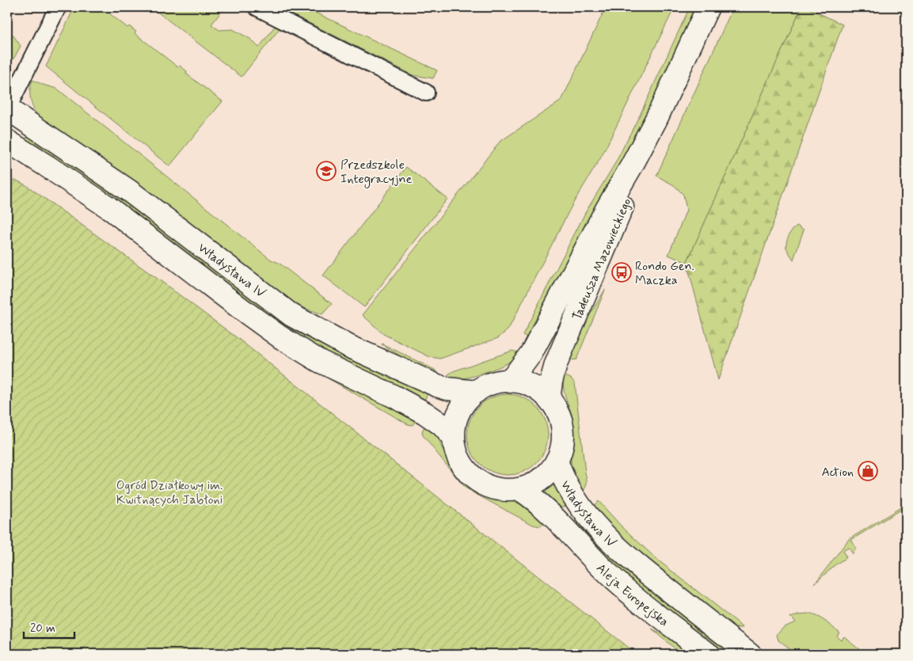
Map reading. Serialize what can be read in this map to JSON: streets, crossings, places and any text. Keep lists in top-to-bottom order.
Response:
{
  "streets": {
    "main road": ["Tadeusza Mazowieckiego", "Władysława IV", "Aleja Europejska"]
  },
  "crossings": [
    ["Tadeusza Mazowieckiego", "Władysława IV"],
    ["Tadeusza Mazowieckiego", "Aleja Europejska"],
    ["Władysława IV", "Aleja Europejska"]
  ],
  "parks": ["Ogród Działkowy im. Kwitnących Jabłoni"],
  "places": {
    "school or university": ["Przedszkole Integracyjne"],
    "bus stop": ["Rondo Gen. Maczka"],
    "shop": ["Action"]
  },
  "scale_bar": "20 m"
}
